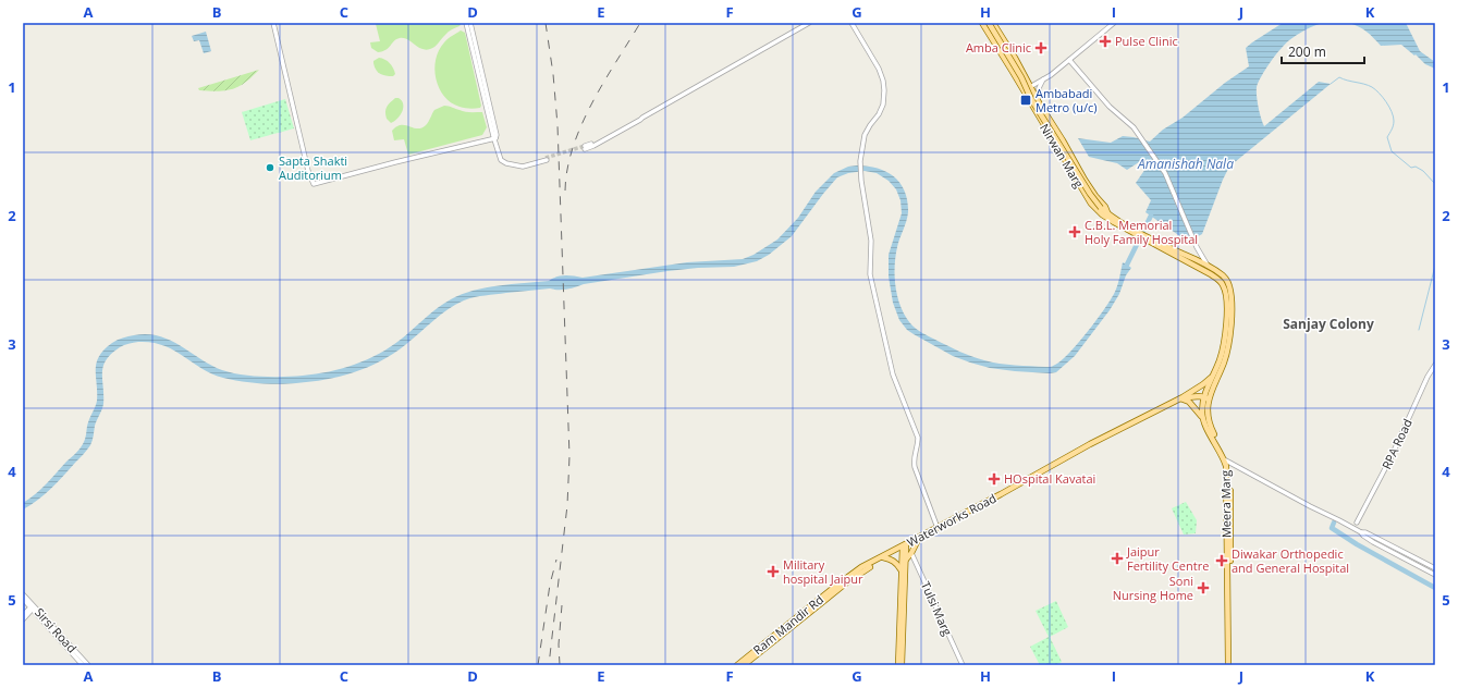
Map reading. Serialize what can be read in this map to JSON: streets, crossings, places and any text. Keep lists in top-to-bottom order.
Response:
{
  "streets": {
    "main road": [
      "Nirwan Marg",
      "Meera Marg",
      "Waterworks Road",
      "Ram Mandir Rd"
    ],
    "street": ["RPA Road", "Tulsi Marg", "Sirsi Road"]
  },
  "crossings": [
    ["Nirwan Marg", "Meera Marg"],
    ["Waterworks Road", "Ram Mandir Rd"]
  ],
  "districts": ["Sanjay Colony"],
  "water": ["Amanishah Nala"],
  "places": {
    "health": [
      "Pulse Clinic",
      "Amba Clinic",
      "C.B.L. Memorial Holy Family Hospital",
      "HOspital Kavatai",
      "Jaipur Fertility Centre",
      "Diwakar Orthopedic and General Hospital",
      "Military hospital Jaipur",
      "Soni Nursing Home"
    ],
    "transit": ["Ambabadi Metro (u/c)"],
    "other": ["Sapta Shakti Auditorium"]
  },
  "scale_bar": "200 m",
  "grid": {
    "columns": [
      "A",
      "B",
      "C",
      "D",
      "E",
      "F",
      "G",
      "H",
      "I",
      "J",
      "K"
    ],
    "rows": [
      "1",
      "2",
      "3",
      "4",
      "5"
    ]
  }
}
